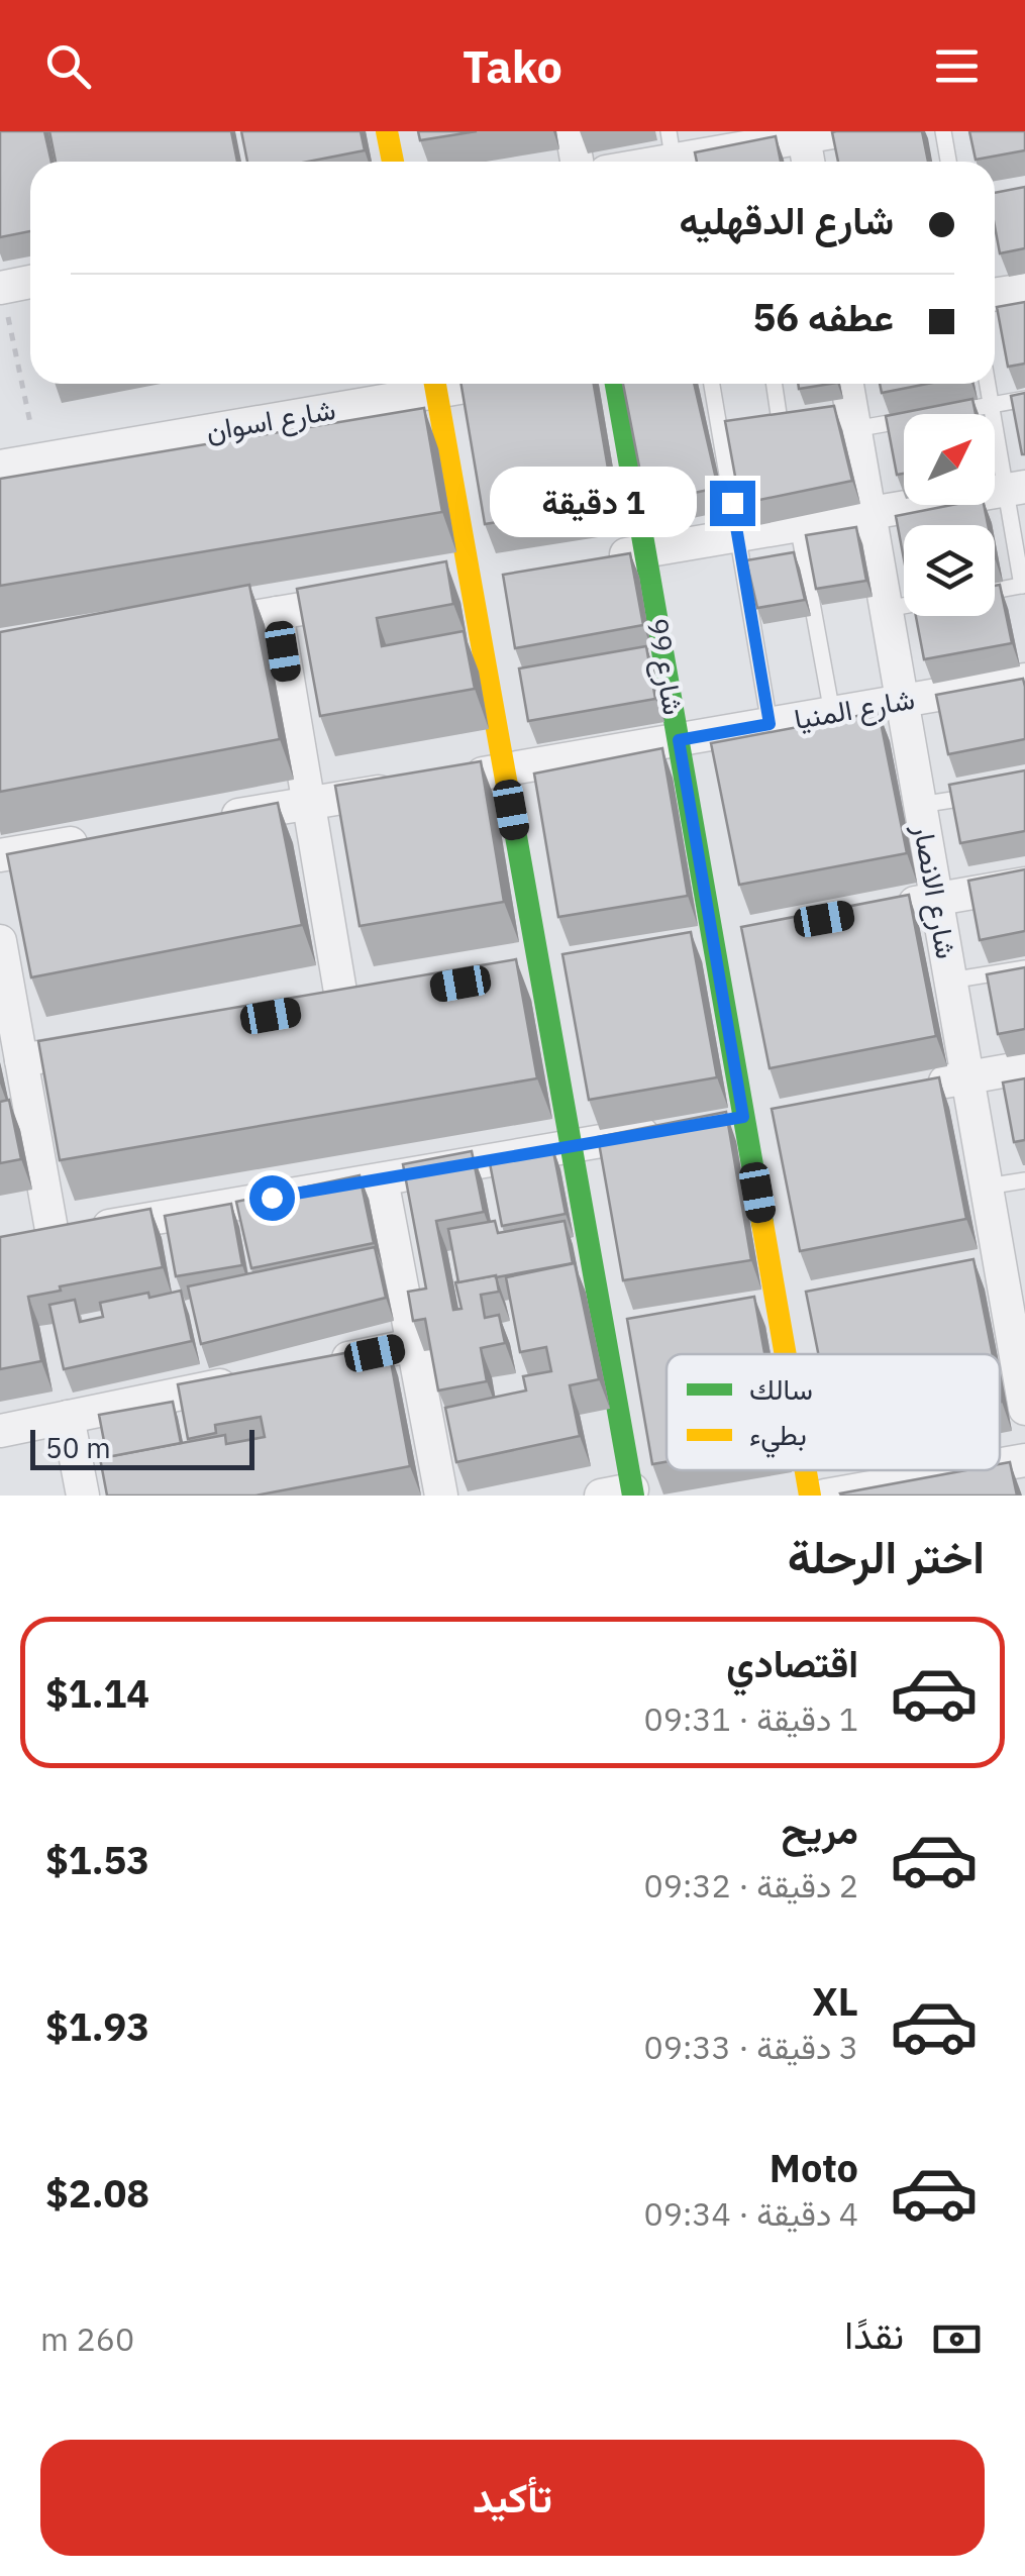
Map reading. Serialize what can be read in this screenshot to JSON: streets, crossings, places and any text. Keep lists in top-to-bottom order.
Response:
{
  "streets": {
    "street": [
      "شارع اسوان",
      "شارع 99",
      "شارع المنيا",
      "شارع الانصار"
    ]
  },
  "crossings": [
    ["شارع 99", "شارع المنيا"],
    ["شارع المنيا", "شارع الانصار"]
  ],
  "legend": ["سالك", "بطيء"],
  "scale_bar": "50 m",
  "north": "top right",
  "page": {
    "header": "Tako",
    "banner": ["شارع الدقهليه", "عطفه 56"],
    "bubble": "1 دقيقة",
    "scale": "50 m",
    "heading": "اختر الرحلة",
    "list": [
      {
        "name": "اقتصادي",
        "note": "1 دقيقة · 09:31",
        "value": "$1.14"
      },
      {
        "name": "مريح",
        "note": "2 دقيقة · 09:32",
        "value": "$1.53"
      },
      {
        "name": "XL",
        "note": "3 دقيقة · 09:33",
        "value": "$1.93"
      },
      {
        "name": "Moto",
        "note": "4 دقيقة · 09:34",
        "value": "$2.08"
      }
    ],
    "pay": ["نقدًا", "260 m"],
    "buttons": "تأكيد"
  }
}
